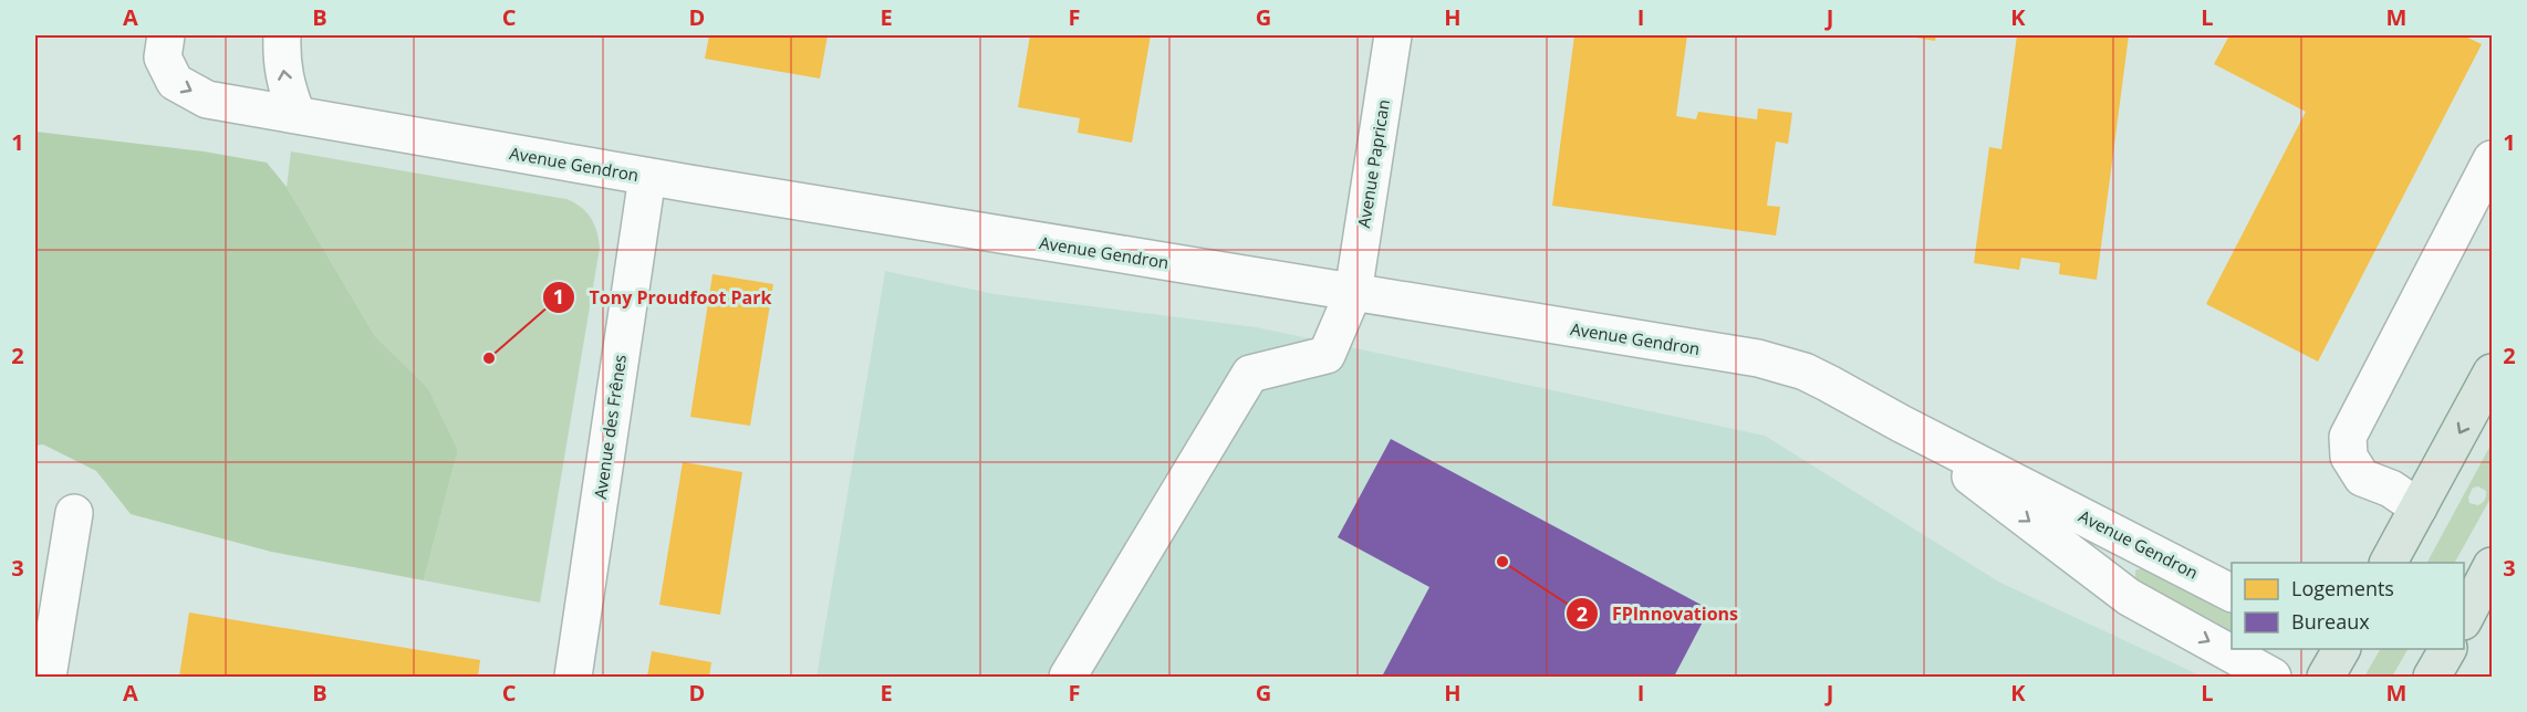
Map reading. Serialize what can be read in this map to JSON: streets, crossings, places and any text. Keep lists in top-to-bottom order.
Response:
{
  "streets": {
    "street": ["Avenue Gendron", "Avenue Paprican", "Avenue des Frênes"]
  },
  "crossings": [
    ["Avenue Gendron", "Avenue Paprican"],
    ["Avenue Gendron", "Avenue des Frênes"]
  ],
  "places": ["Tony Proudfoot Park", "FPInnovations"],
  "legend": ["Logements", "Bureaux"],
  "grid": {
    "columns": [
      "A",
      "B",
      "C",
      "D",
      "E",
      "F",
      "G",
      "H",
      "I",
      "J",
      "K",
      "L",
      "M"
    ],
    "rows": ["1", "2", "3"]
  }
}
